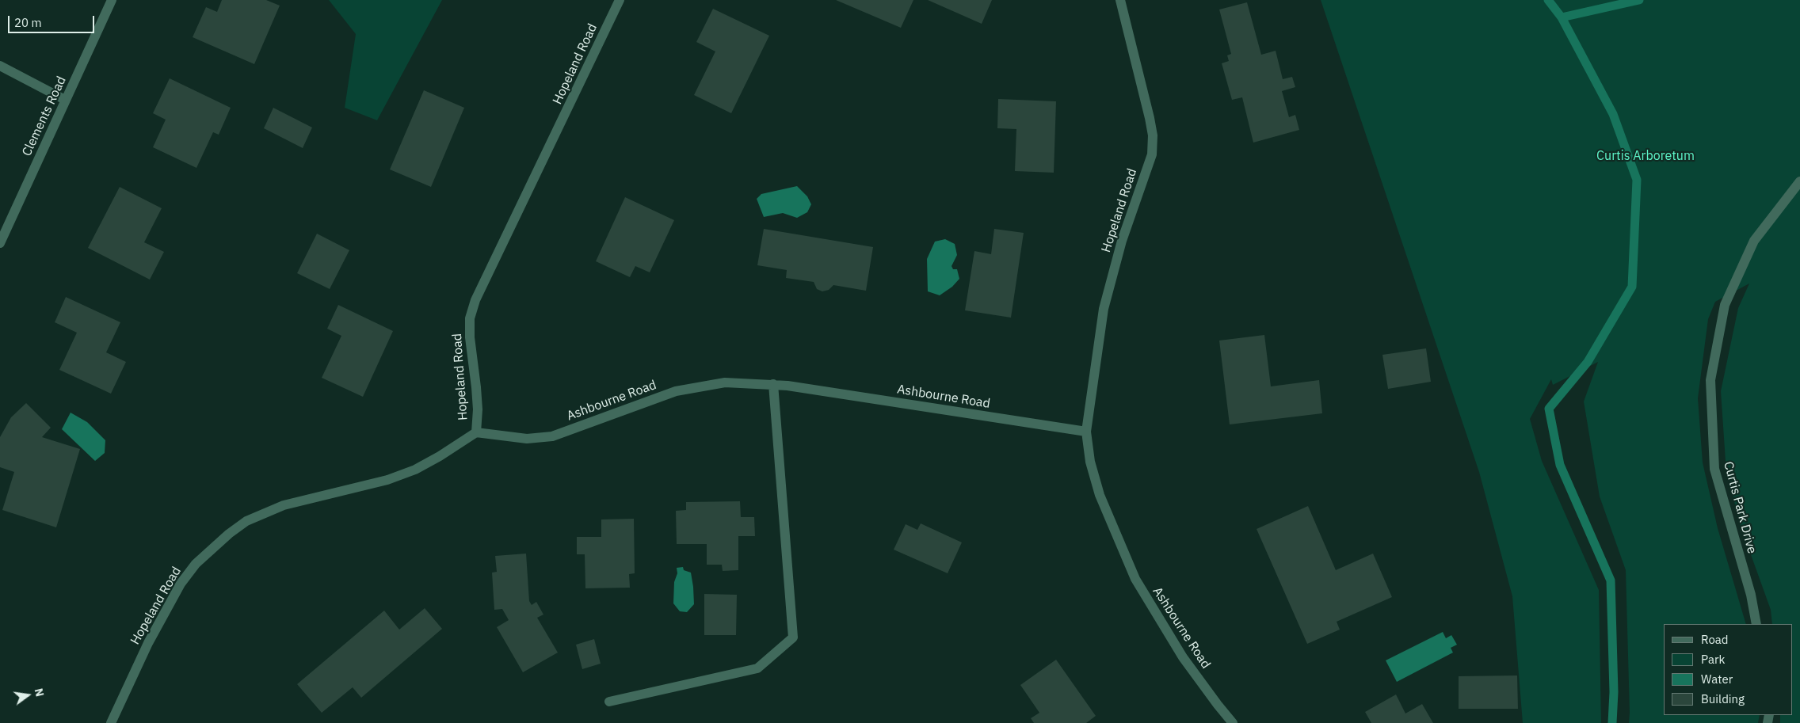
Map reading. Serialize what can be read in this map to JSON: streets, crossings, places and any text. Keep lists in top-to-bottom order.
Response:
{
  "streets": {
    "street": [
      "Hopeland Road",
      "Clements Road",
      "Ashbourne Road",
      "Curtis Park Drive"
    ]
  },
  "crossings": [
    ["Hopeland Road", "Ashbourne Road"]
  ],
  "parks": ["Curtis Arboretum"],
  "legend": [
    "Road",
    "Park",
    "Water",
    "Building"
  ],
  "scale_bar": "20 m",
  "north": "right"
}
